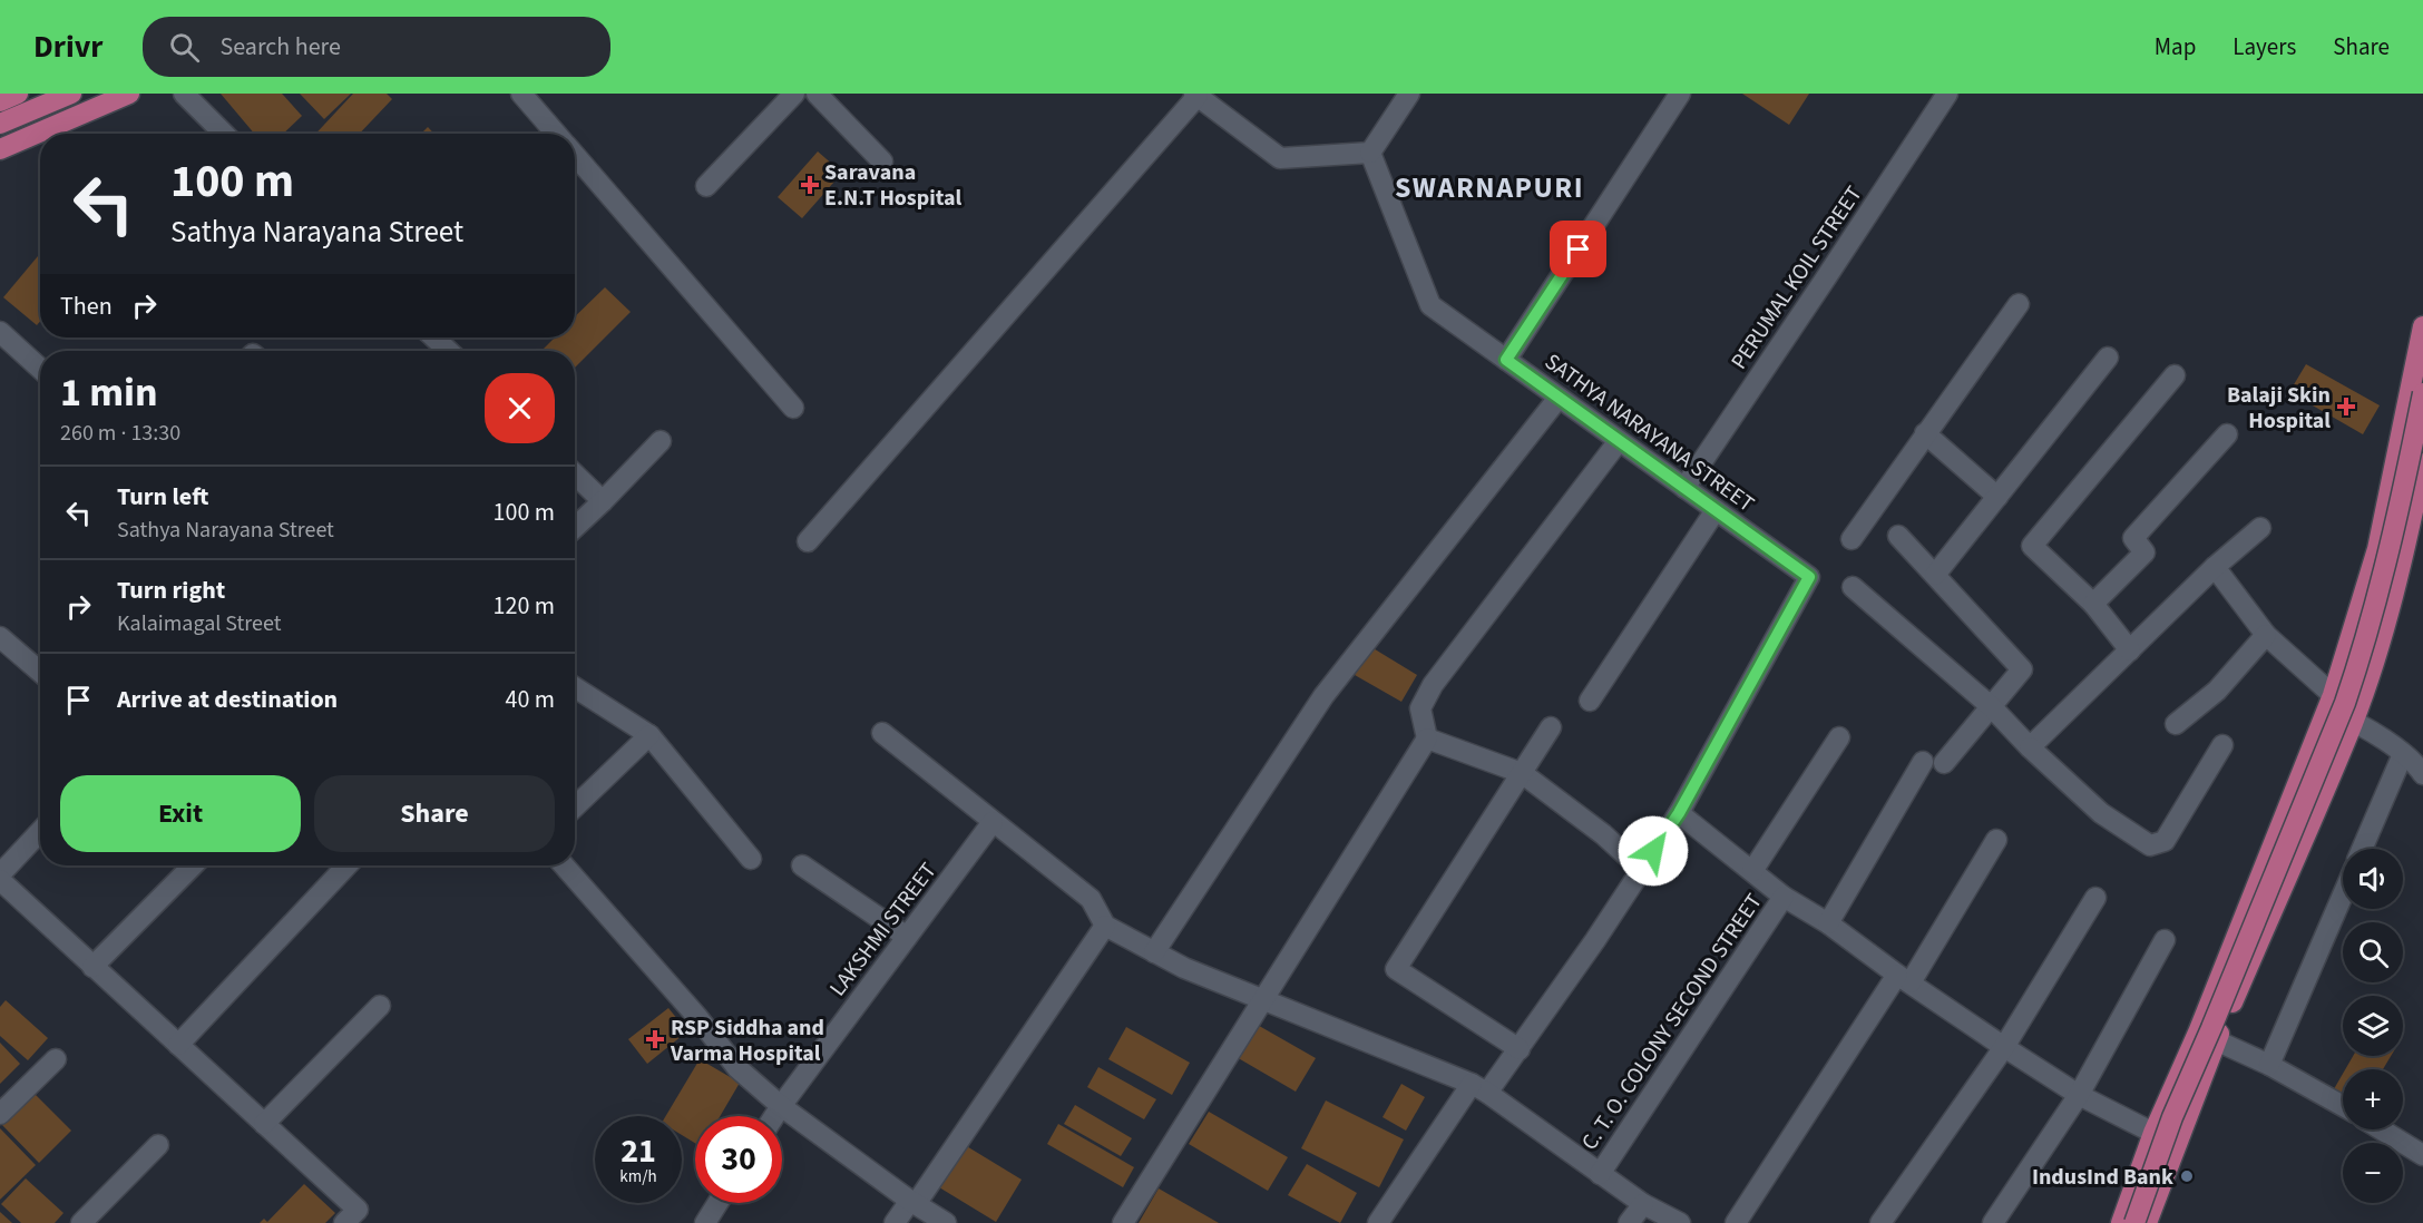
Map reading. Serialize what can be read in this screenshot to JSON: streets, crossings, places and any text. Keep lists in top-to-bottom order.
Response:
{
  "streets": {
    "street": [
      "PERUMAL KOIL STREET",
      "SATHYA NARAYANA STREET",
      "LAKSHMI STREET",
      "C. T. O. COLONY SECOND STREET"
    ]
  },
  "crossings": [
    ["PERUMAL KOIL STREET", "SATHYA NARAYANA STREET"]
  ],
  "districts": ["SWARNAPURI"],
  "places": {
    "health": ["Saravana E.N.T Hospital", "Balaji Skin Hospital", "RSP Siddha and Varma Hospital"],
    "other": ["IndusInd Bank"]
  },
  "page": {
    "header": "Drivr",
    "search": "Search here",
    "nav": ["Map", "Layers", "Share"],
    "turn": ["100 m", "Sathya Narayana Street"],
    "then": "Then",
    "heading": ["1 min", "260 m · 13:30"],
    "list": [
      {
        "name": "Turn left",
        "note": "Sathya Narayana Street",
        "value": "100 m"
      },
      {
        "name": "Turn right",
        "note": "Kalaimagal Street",
        "value": "120 m"
      },
      {
        "name": "Arrive at destination",
        "value": "40 m"
      }
    ],
    "buttons": ["Exit", "Share"],
    "map_buttons": ["+", "−"],
    "speed": "21 km/h",
    "limit": "30"
  }
}
